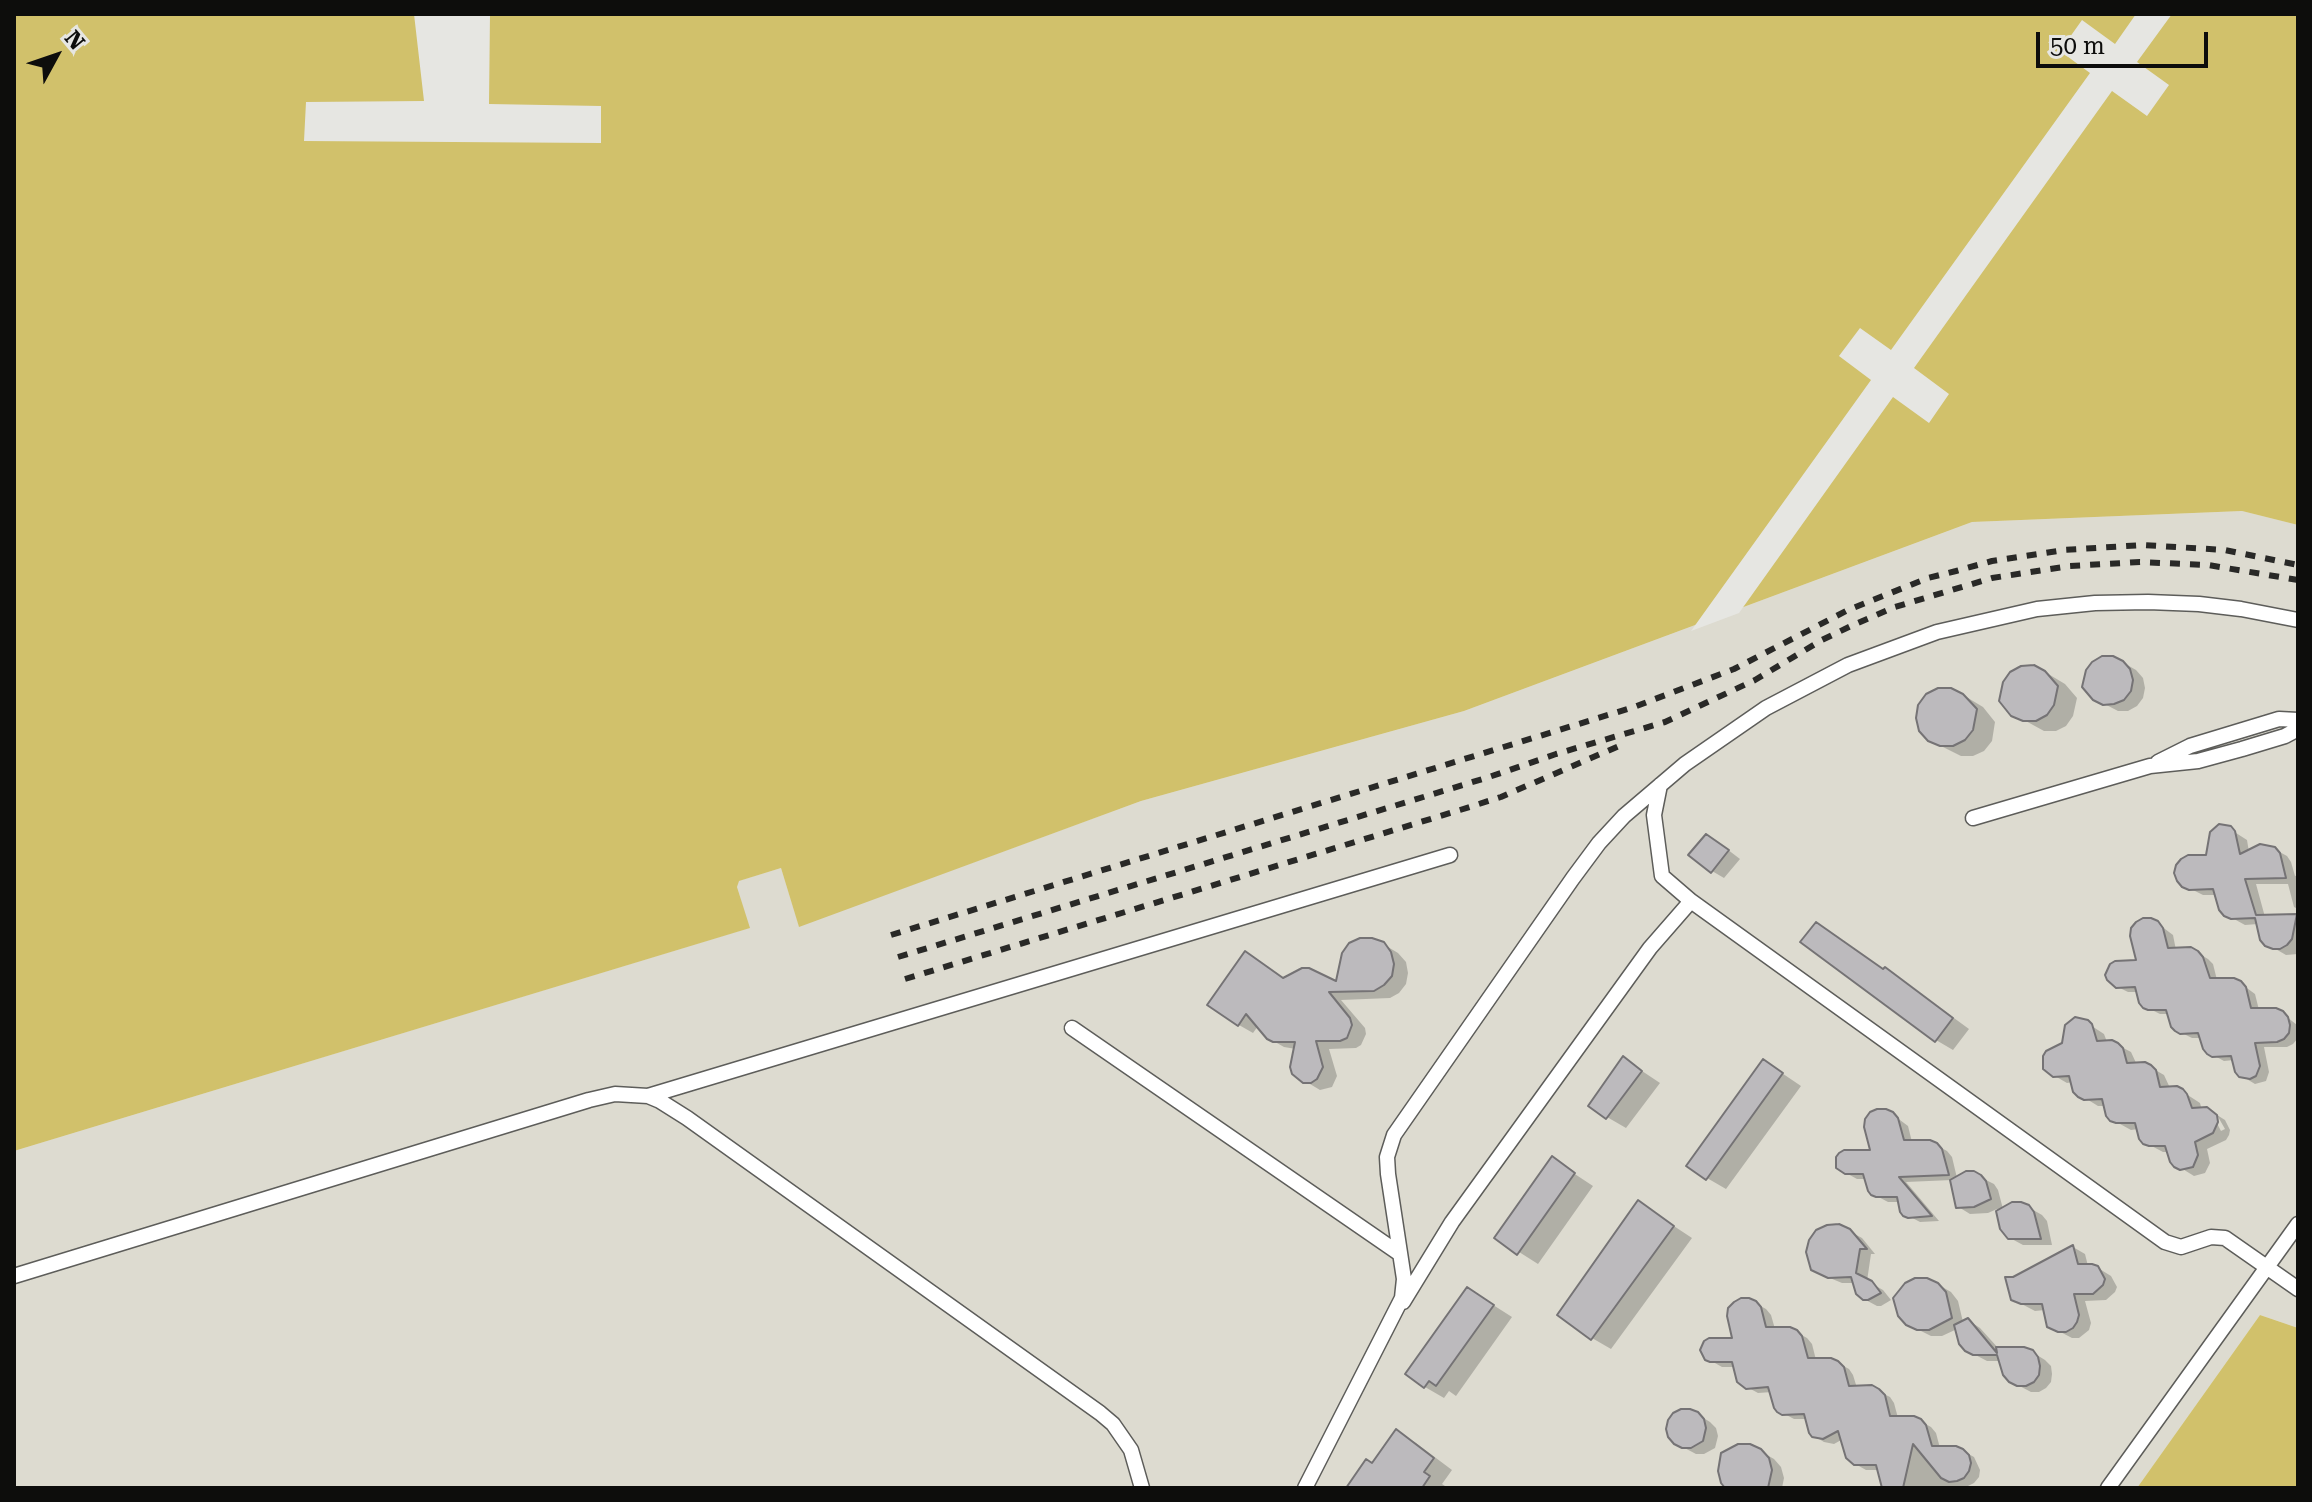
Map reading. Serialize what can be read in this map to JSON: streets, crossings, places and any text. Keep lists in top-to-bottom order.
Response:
{
  "scale_bar": "50 m",
  "north": "top right"
}
